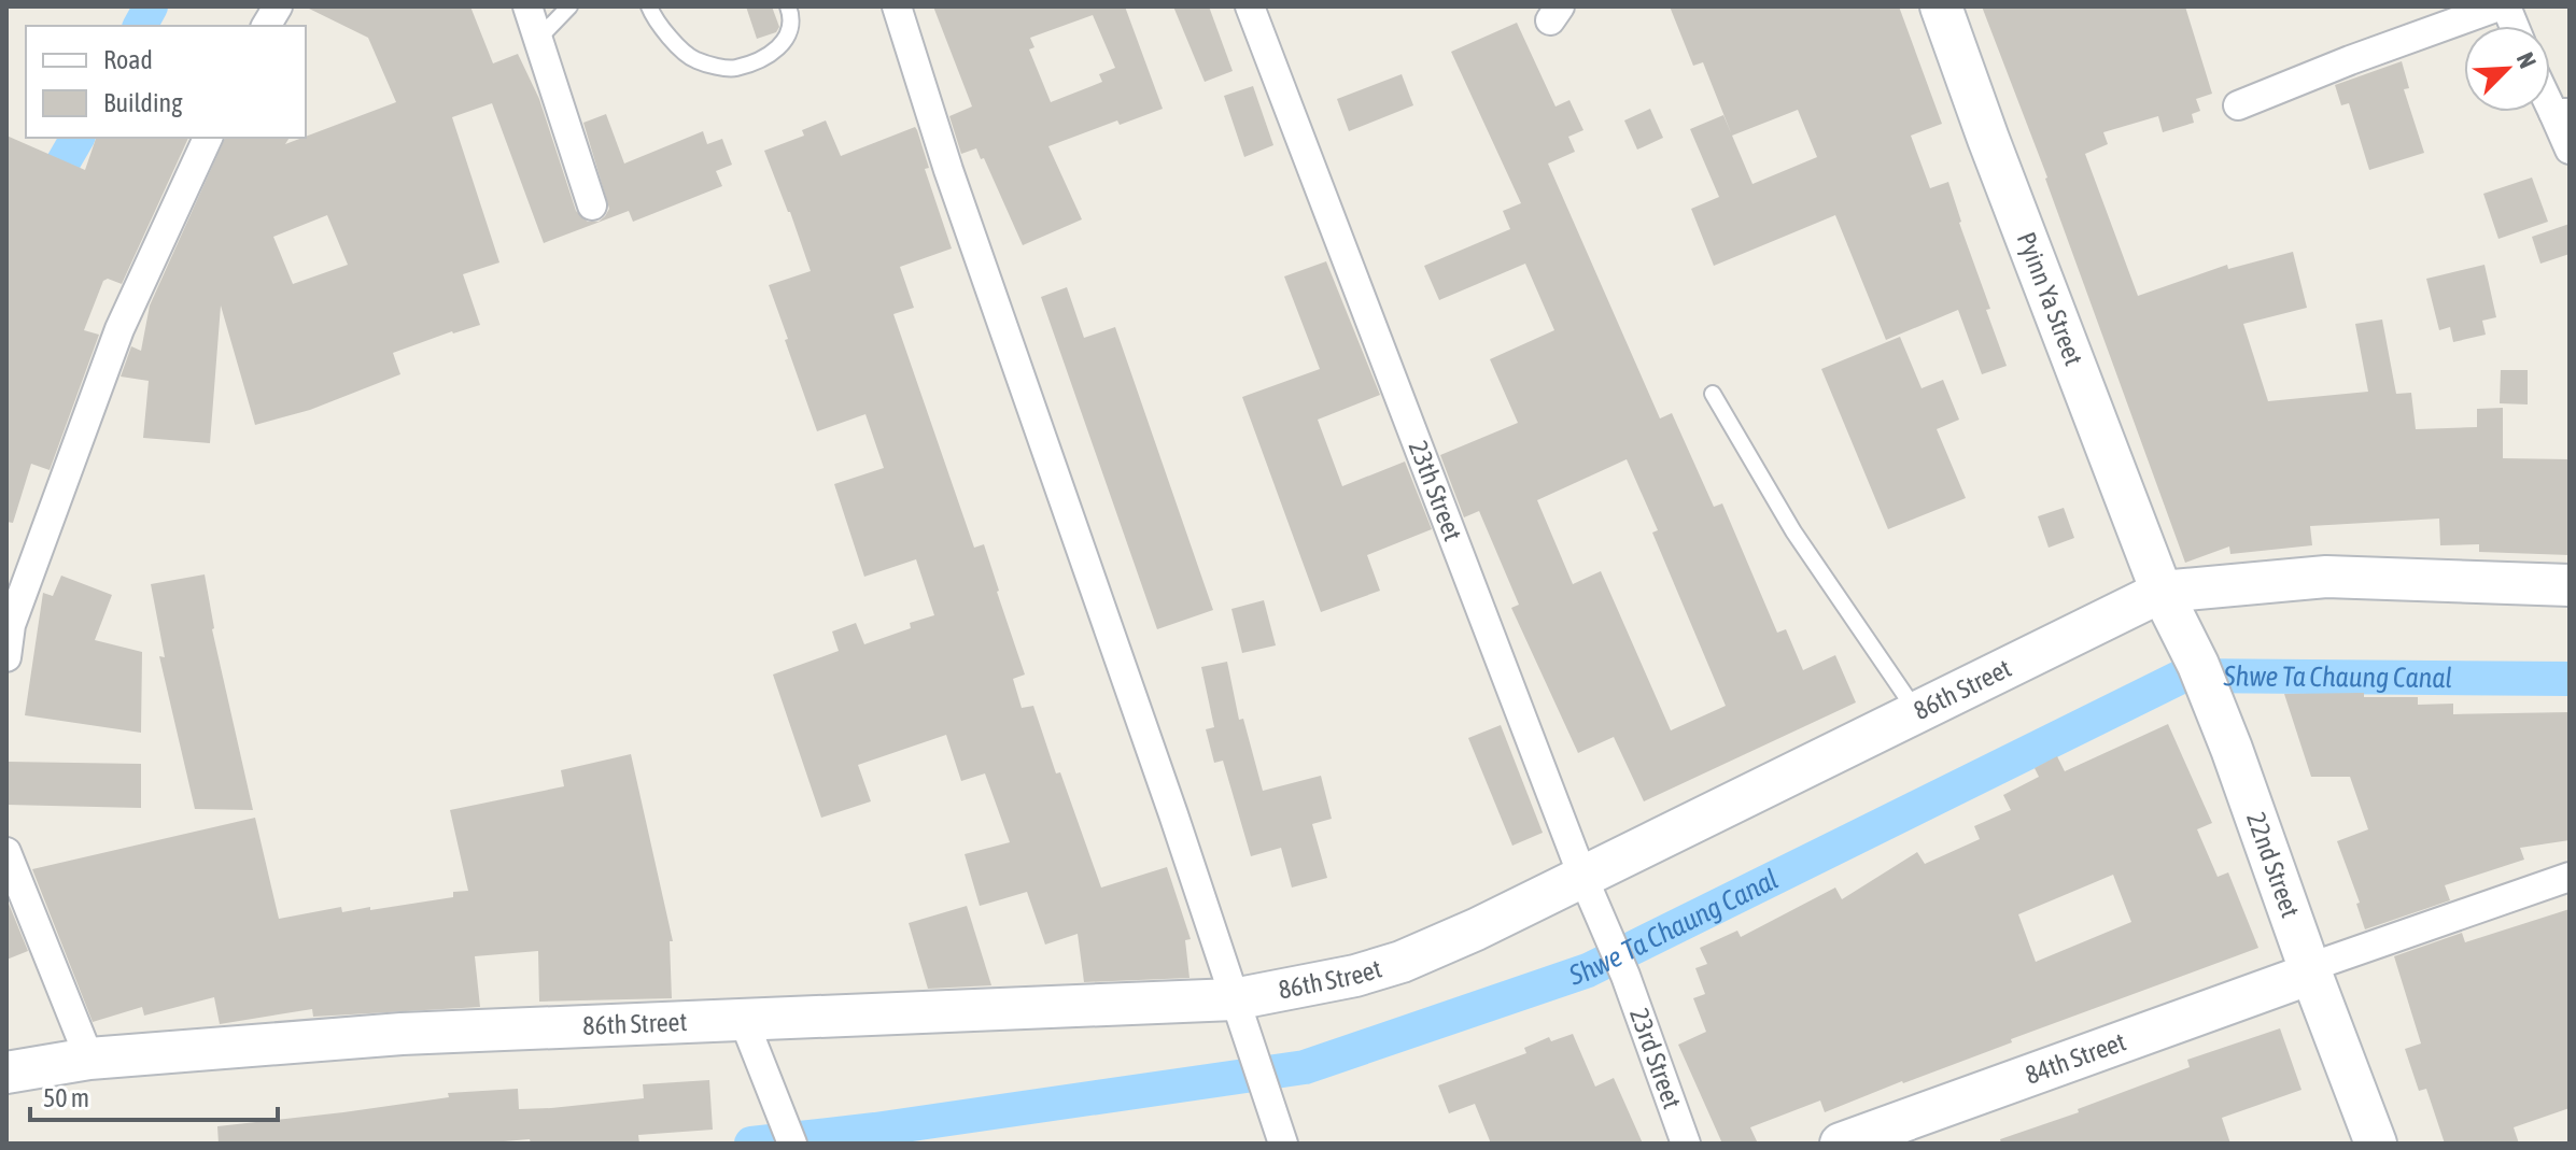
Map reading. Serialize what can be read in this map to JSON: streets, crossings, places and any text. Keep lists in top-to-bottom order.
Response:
{
  "streets": {
    "street": [
      "Pyinn Ya Street",
      "23th Street",
      "86th Street",
      "22nd Street",
      "84th Street",
      "23rd Street"
    ]
  },
  "crossings": [
    ["Pyinn Ya Street", "86th Street"],
    ["Pyinn Ya Street", "22nd Street"],
    ["23th Street", "86th Street"],
    ["23th Street", "23rd Street"],
    ["86th Street", "22nd Street"],
    ["22nd Street", "84th Street"]
  ],
  "water": ["Shwe Ta Chaung Canal"],
  "legend": ["Road", "Building"],
  "scale_bar": "50 m",
  "north": "top right"
}
